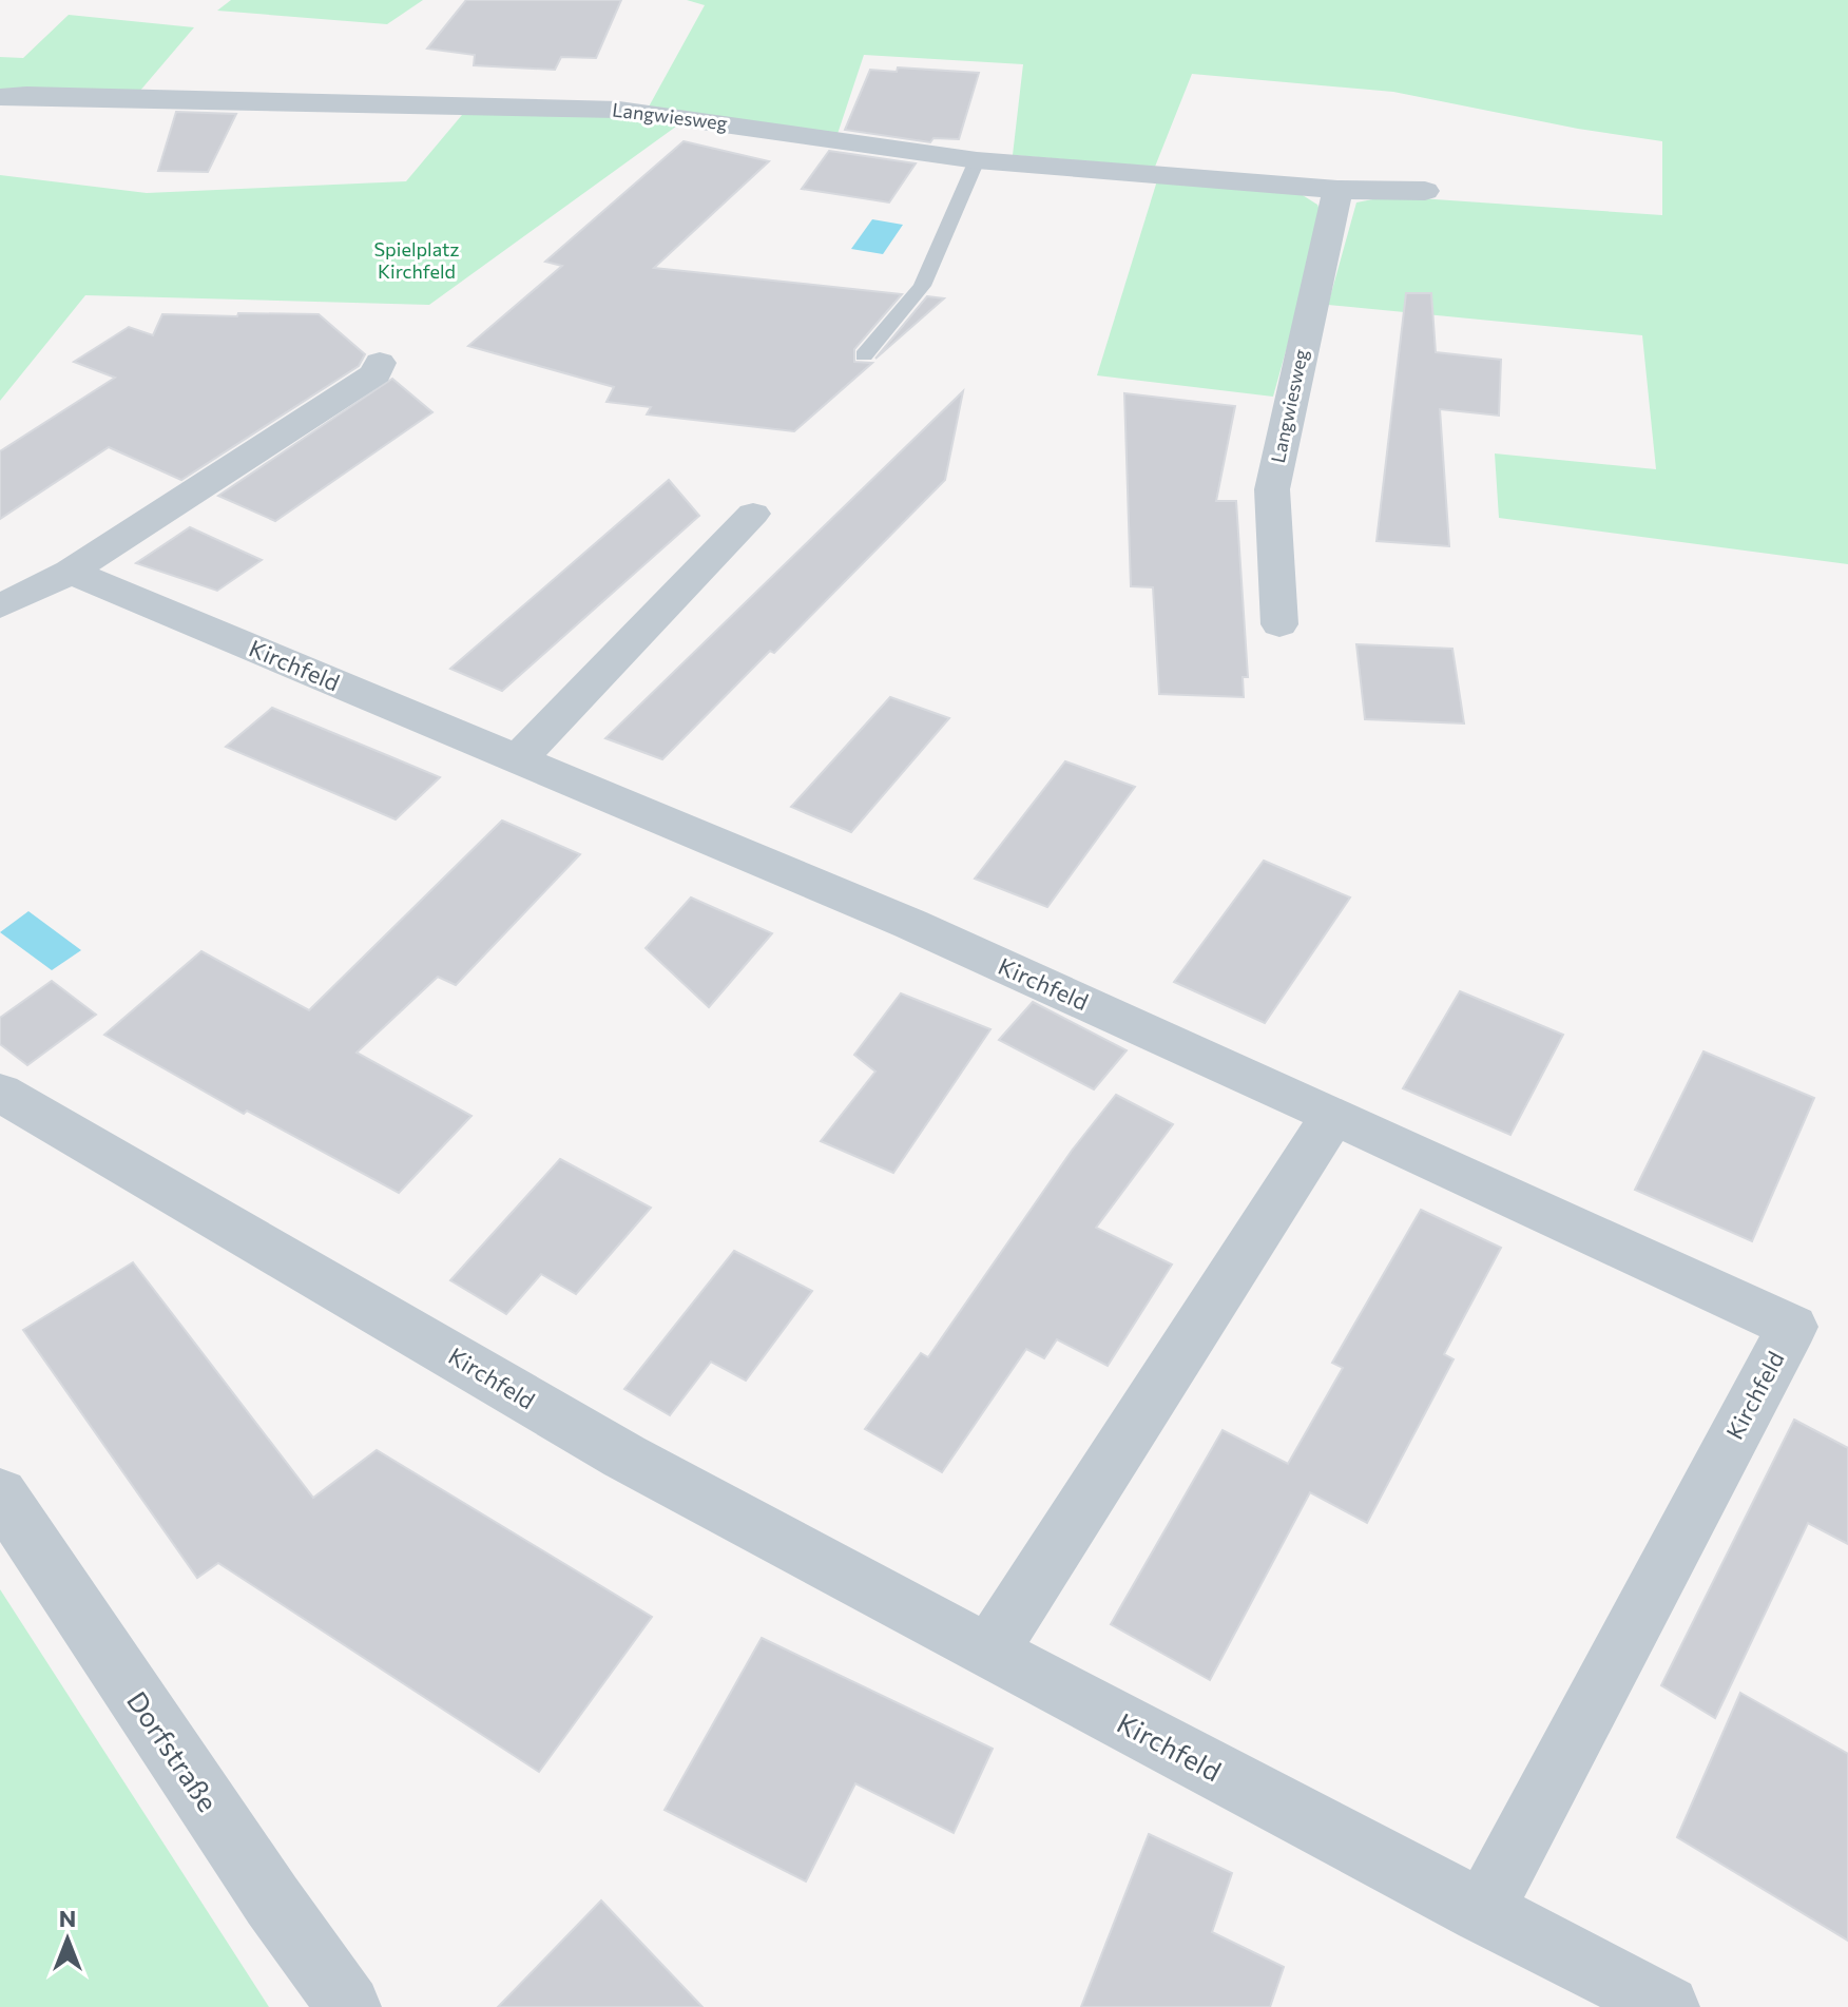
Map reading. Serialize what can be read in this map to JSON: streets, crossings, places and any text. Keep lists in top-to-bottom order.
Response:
{
  "streets": {
    "street": ["Langwiesweg", "Kirchfeld", "Dorfstraße"]
  },
  "parks": ["Spielplatz Kirchfeld"],
  "north": "top"
}
